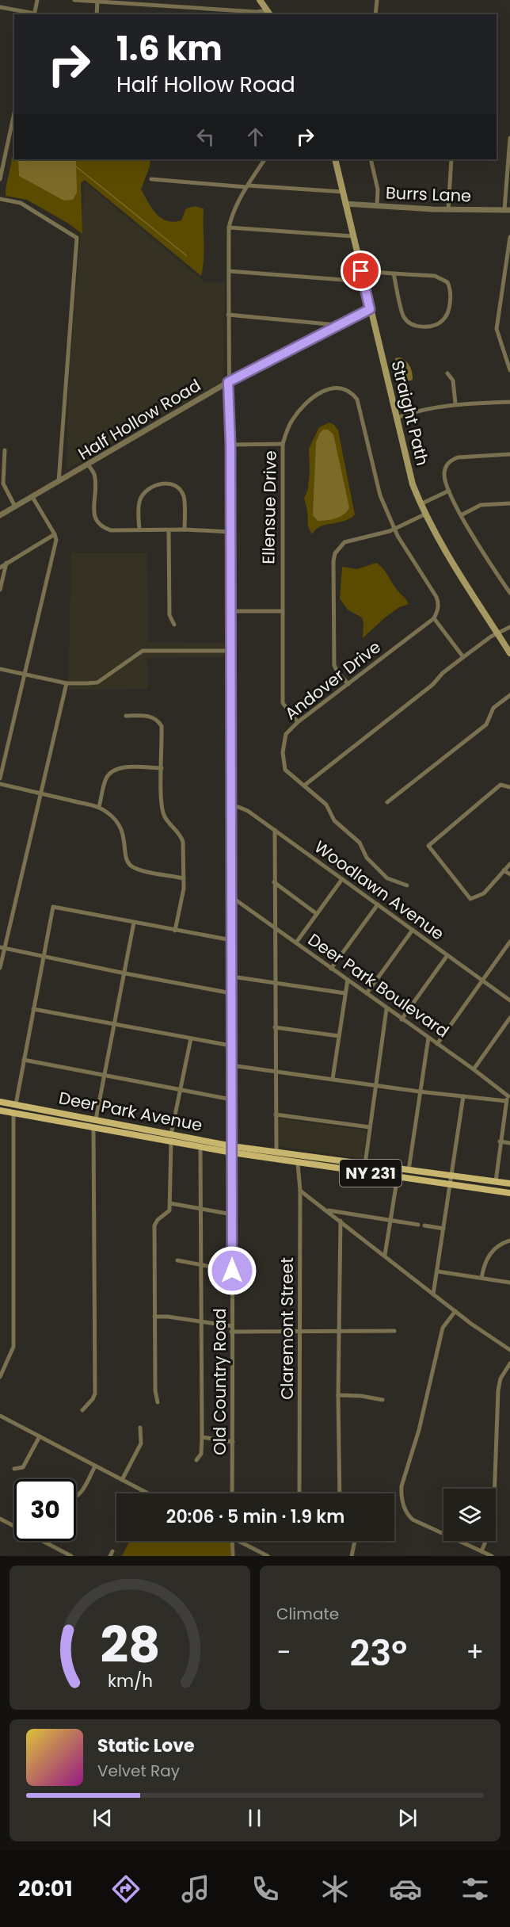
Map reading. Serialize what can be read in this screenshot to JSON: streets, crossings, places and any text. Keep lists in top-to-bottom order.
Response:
{
  "streets": {
    "main road": ["Straight Path", "Deer Park Avenue", "NY 231"],
    "street": [
      "Burrs Lane",
      "Half Hollow Road",
      "Ellensue Drive",
      "Andover Drive",
      "Woodlawn Avenue",
      "Deer Park Boulevard",
      "Claremont Street",
      "Old Country Road"
    ]
  },
  "crossings": [
    ["Burrs Lane", "Straight Path"],
    ["Straight Path", "Half Hollow Road"],
    ["Half Hollow Road", "Old Country Road"],
    ["Ellensue Drive", "Andover Drive"],
    ["Woodlawn Avenue", "Old Country Road"],
    ["Deer Park Boulevard", "Old Country Road"],
    ["Deer Park Avenue", "Claremont Street"],
    ["Deer Park Avenue", "Old Country Road"]
  ],
  "page": {
    "turn": ["1.6 km", "Half Hollow Road"],
    "limit": "30",
    "trip": "20:06 · 5 min · 1.9 km",
    "tile": "Climate",
    "heat": ["−", "23°", "+"],
    "song": ["Static Love", "Velvet Ray"],
    "tabs": "20:01",
    "gauge": ["28", "km/h"]
  }
}
